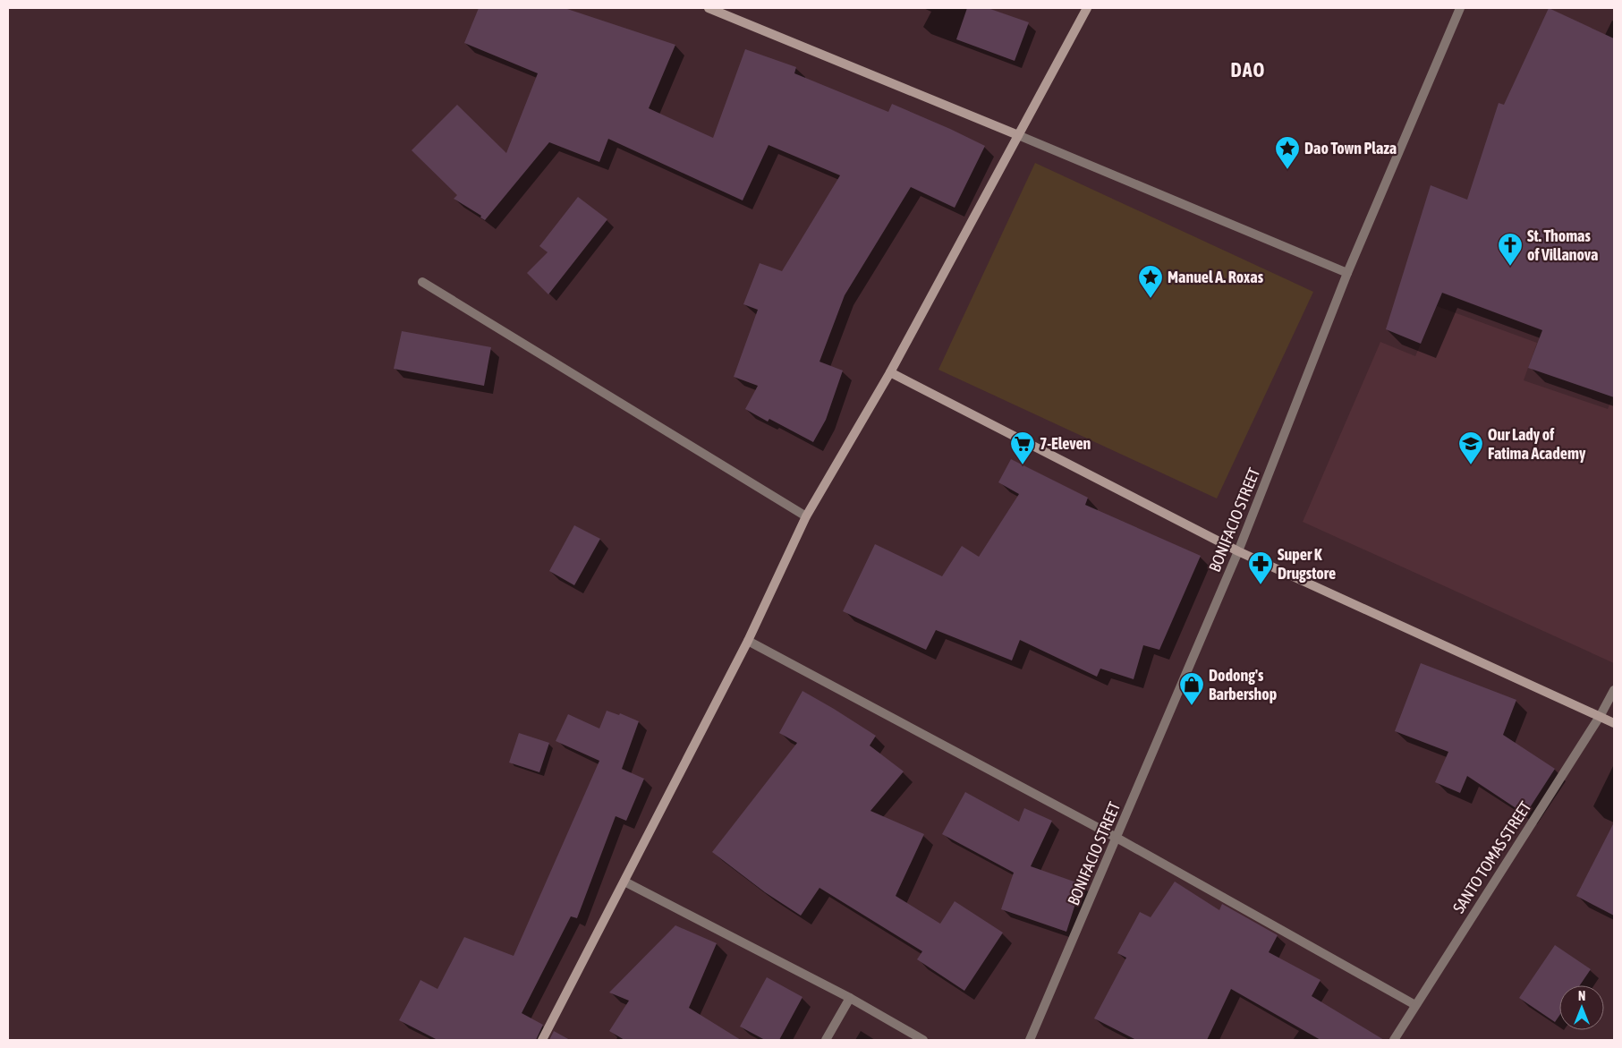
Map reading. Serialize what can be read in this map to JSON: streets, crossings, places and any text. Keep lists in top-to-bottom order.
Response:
{
  "streets": {
    "street": ["BONIFACIO STREET", "SANTO TOMAS STREET"]
  },
  "districts": ["DAO"],
  "places": {
    "place": ["Dao Town Plaza", "Manuel A. Roxas"],
    "church": ["St. Thomas of Villanova"],
    "supermarket": ["7-Eleven"],
    "school or university": ["Our Lady of Fatima Academy"],
    "pharmacy": ["Super K Drugstore"],
    "shop": ["Dodong's Barbershop"]
  },
  "north": "top"
}
